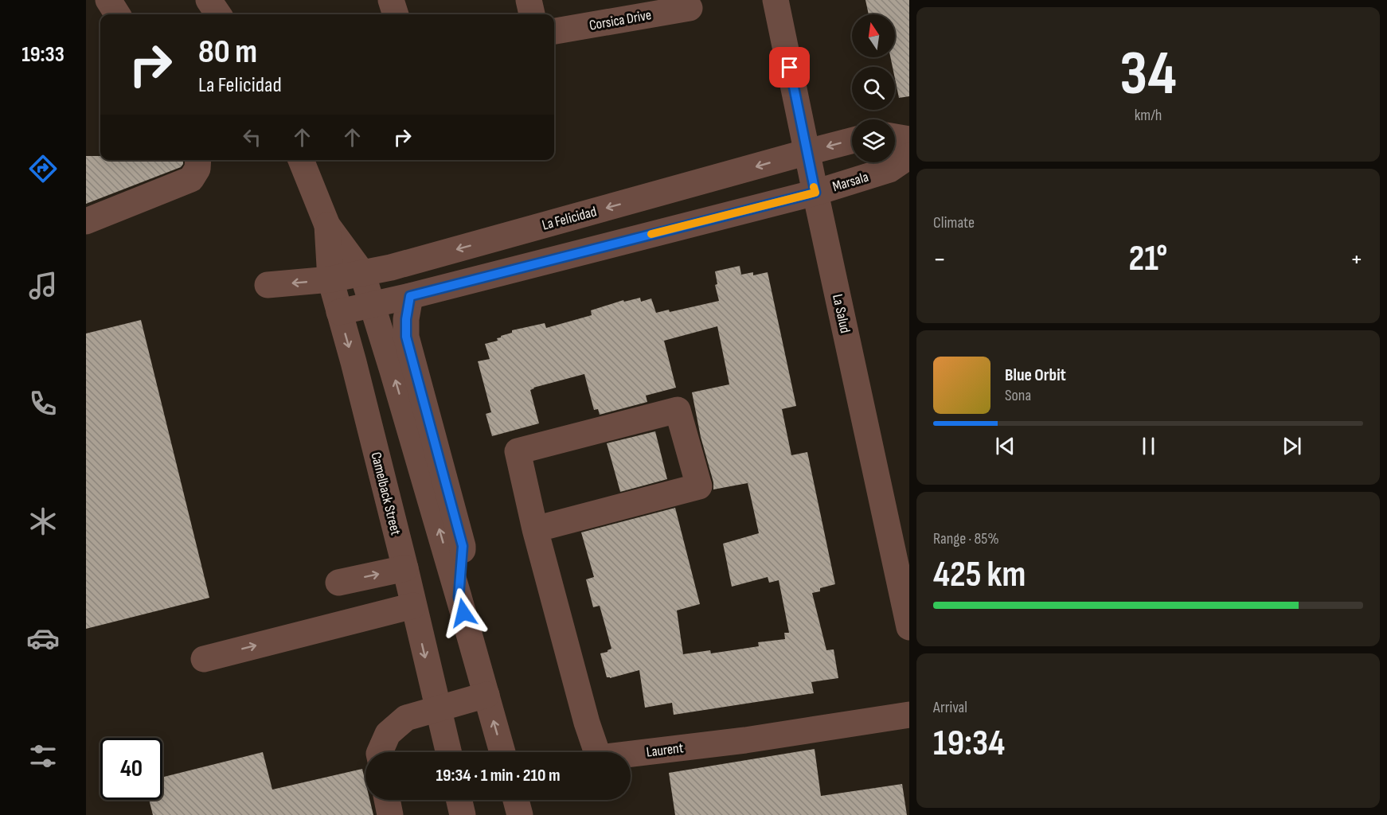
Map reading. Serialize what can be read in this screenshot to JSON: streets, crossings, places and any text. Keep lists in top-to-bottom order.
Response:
{
  "streets": {
    "street": [
      "Corsica Drive",
      "Marsala",
      "La Felicidad",
      "La Salud",
      "Camelback Street",
      "Laurent"
    ]
  },
  "crossings": [
    ["Marsala", "La Salud"],
    ["La Felicidad", "La Salud"],
    ["La Felicidad", "Camelback Street"]
  ],
  "north": "top",
  "page": {
    "tabs": "19:33",
    "tile": [
      ["34", "km/h"],
      "Climate",
      ["Range · 85%", "425 km"],
      ["Arrival", "19:34"]
    ],
    "turn": ["80 m", "La Felicidad"],
    "heat": ["−", "21°", "+"],
    "song": ["Blue Orbit", "Sona"],
    "limit": "40",
    "trip": "19:34 · 1 min · 210 m"
  }
}
